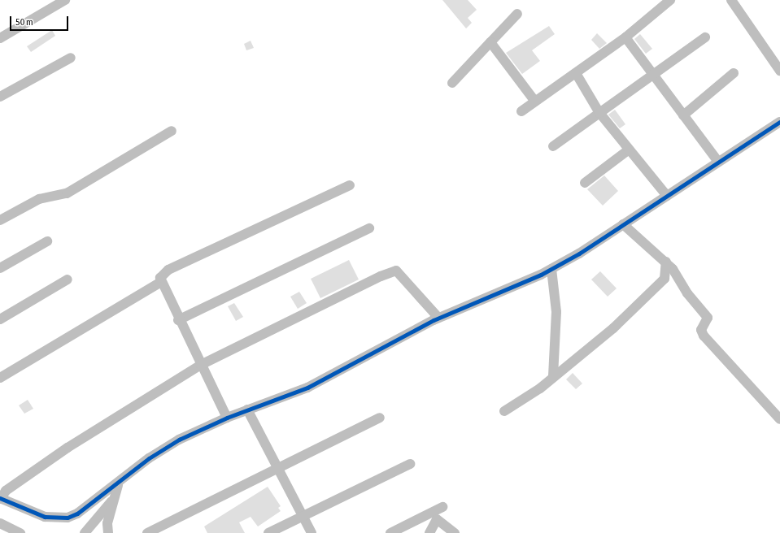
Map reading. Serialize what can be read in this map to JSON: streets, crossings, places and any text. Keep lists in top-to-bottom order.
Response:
{
  "scale_bar": "50 m"
}
